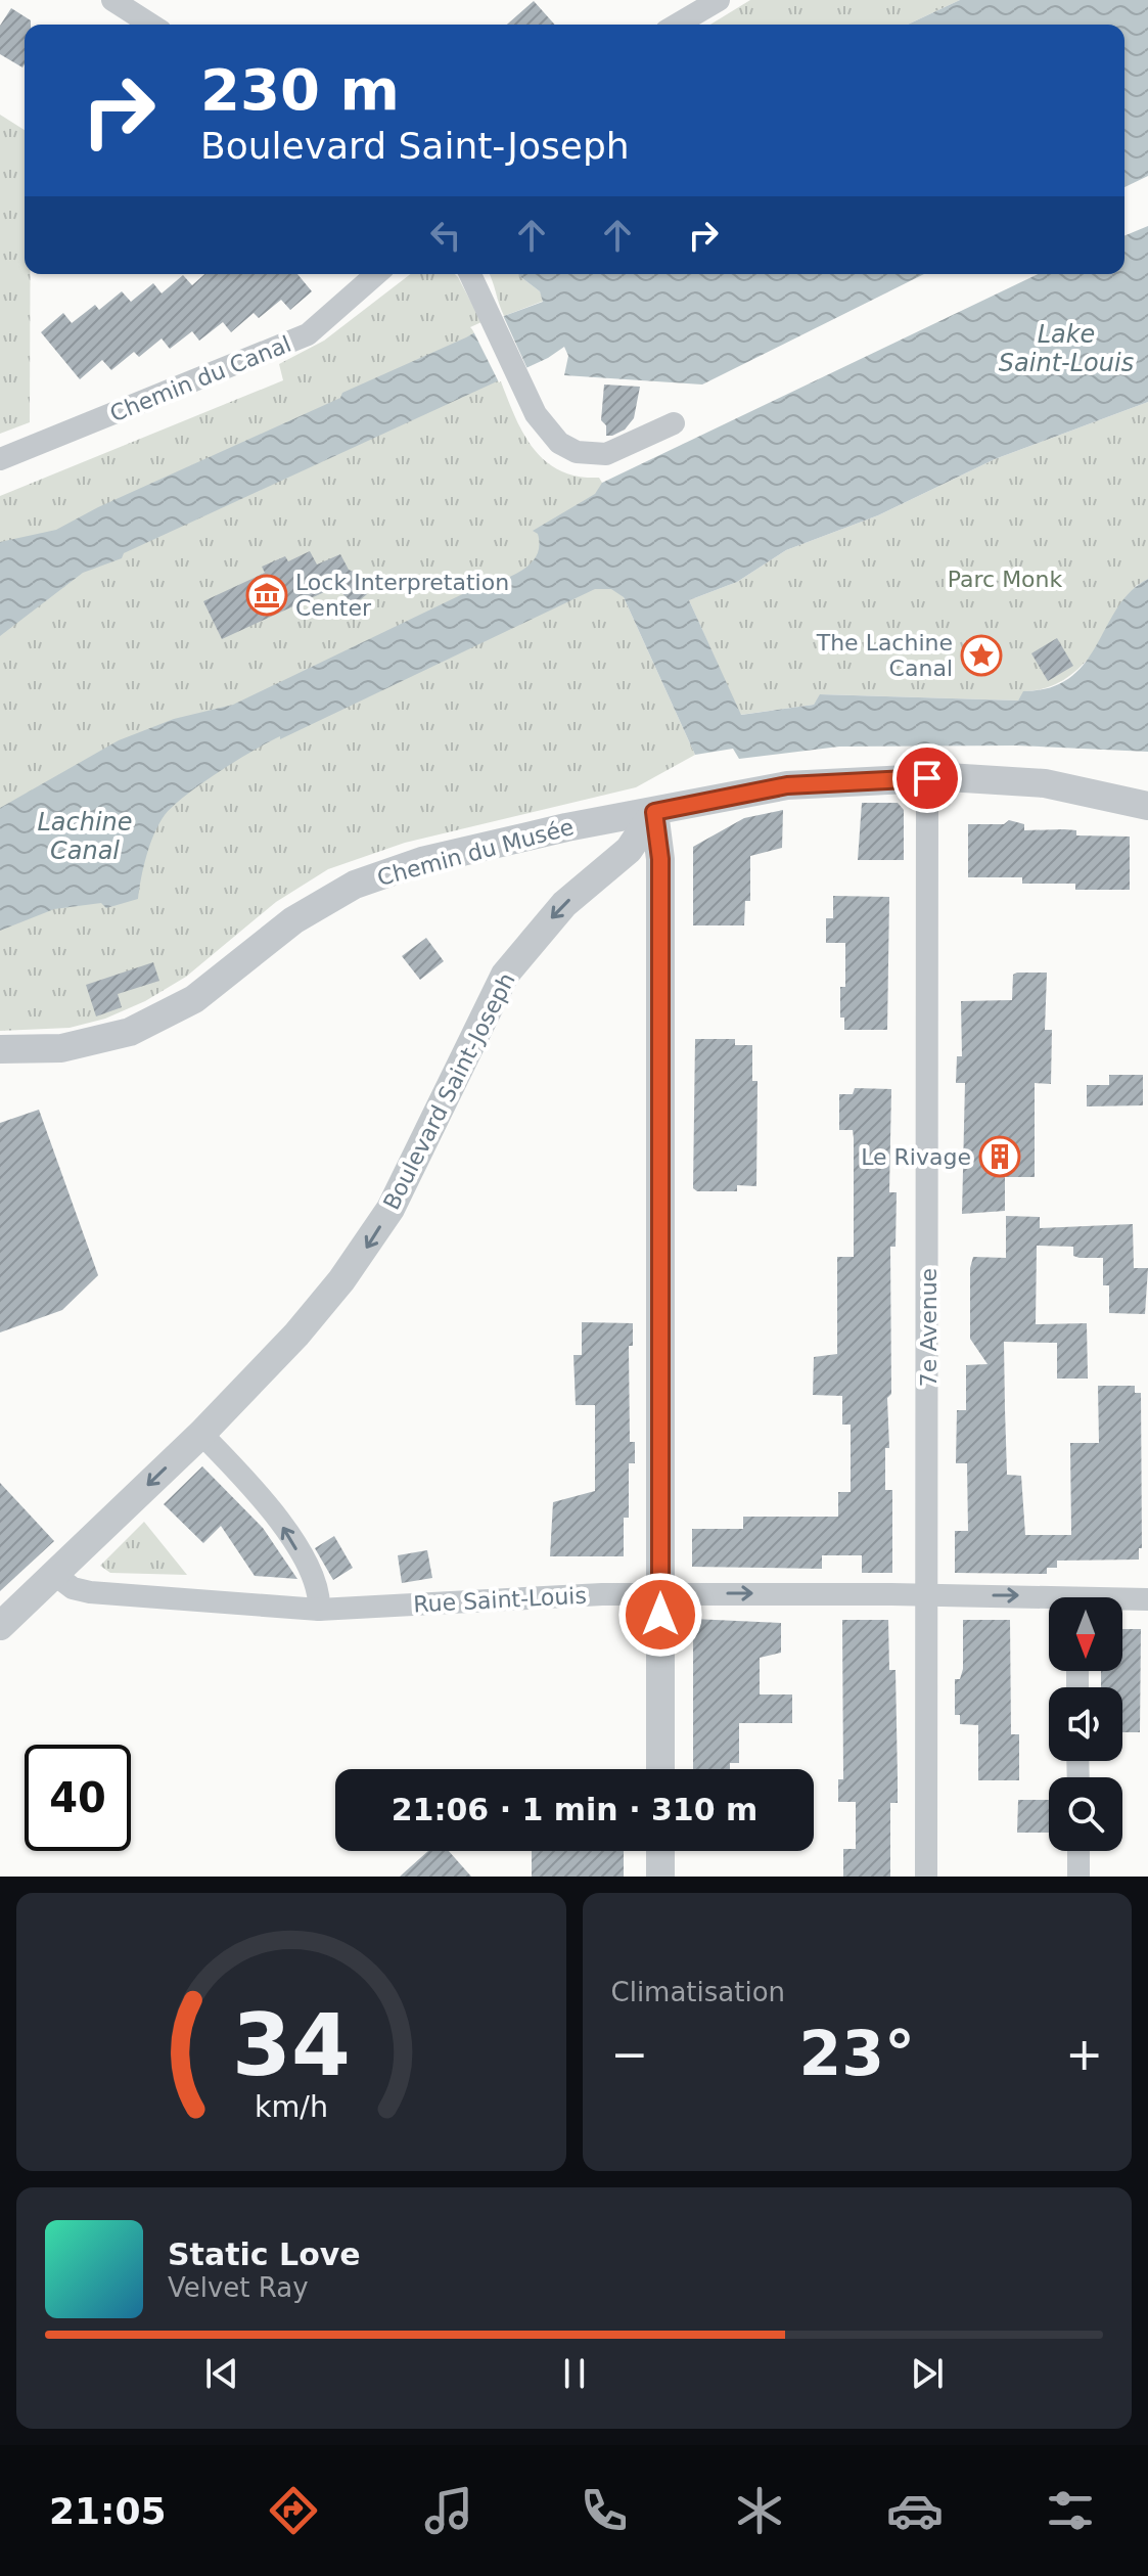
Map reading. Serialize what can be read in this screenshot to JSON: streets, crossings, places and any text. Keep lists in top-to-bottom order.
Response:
{
  "streets": {
    "street": [
      "Chemin du Canal",
      "Chemin du Musée",
      "Boulevard Saint-Joseph",
      "7e Avenue",
      "Rue Saint-Louis"
    ]
  },
  "crossings": [
    ["Chemin du Musée", "Boulevard Saint-Joseph"],
    ["Boulevard Saint-Joseph", "Rue Saint-Louis"],
    ["7e Avenue", "Rue Saint-Louis"]
  ],
  "one_way": ["Boulevard Saint-Joseph", "Rue Saint-Louis"],
  "water": ["Lake Saint-Louis", "Lachine Canal"],
  "parks": ["Parc Monk"],
  "places": {
    "museum": ["Lock Interpretation Center"],
    "place": ["The Lachine Canal"],
    "building": ["Le Rivage"]
  },
  "north": "bottom",
  "page": {
    "turn": ["230 m", "Boulevard Saint-Joseph"],
    "limit": "40",
    "trip": "21:06 · 1 min · 310 m",
    "tile": "Climatisation",
    "heat": ["−", "23°", "+"],
    "song": ["Static Love", "Velvet Ray"],
    "tabs": "21:05",
    "gauge": ["34", "km/h"]
  }
}
